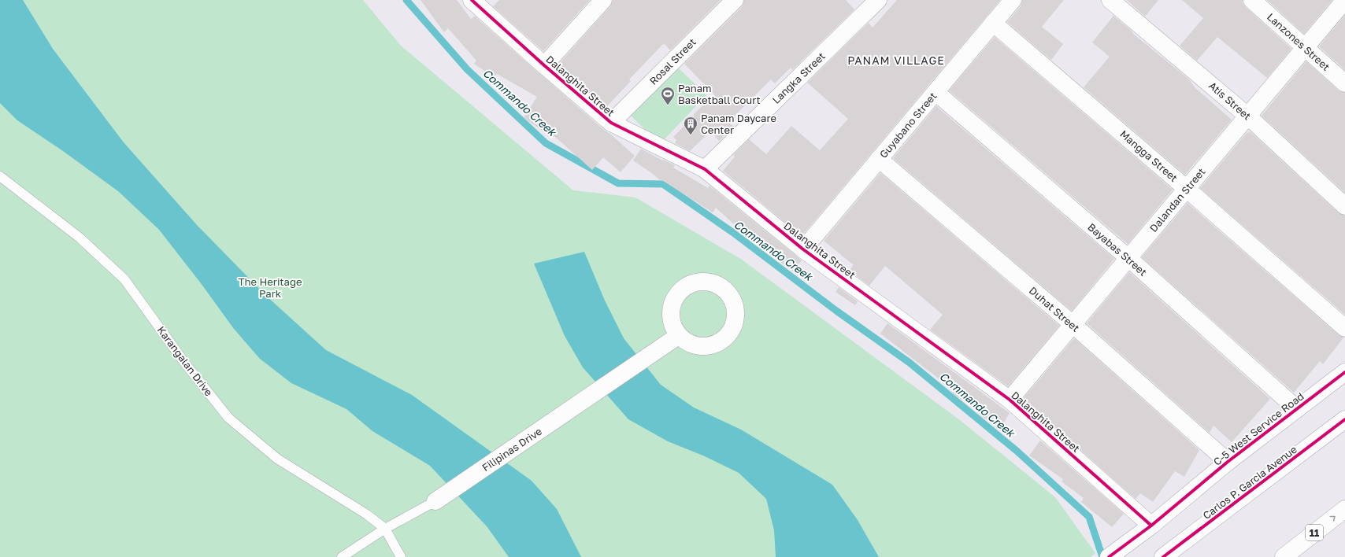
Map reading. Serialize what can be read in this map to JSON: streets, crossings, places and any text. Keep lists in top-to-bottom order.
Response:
{
  "streets": {
    "street": [
      "Lanzones Street",
      "Rosal Street",
      "Langka Street",
      "Dalanghita Street",
      "Atis Street",
      "Guyabano Street",
      "Mangga Street",
      "Dalandan Street",
      "Bayabas Street",
      "Duhat Street",
      "C-5 West Service Road",
      "Filipinas Drive",
      "Carlos P. Garcia Avenue",
      "11"
    ],
    "lane": ["Karangalan Drive"]
  },
  "crossings": [
    ["Lanzones Street", "Dalandan Street"],
    ["Rosal Street", "Dalanghita Street"],
    ["Langka Street", "Dalanghita Street"],
    ["Dalanghita Street", "Guyabano Street"],
    ["Dalanghita Street", "Dalandan Street"],
    ["Dalanghita Street", "C-5 West Service Road"],
    ["Atis Street", "Dalandan Street"],
    ["Guyabano Street", "Mangga Street"],
    ["Guyabano Street", "Bayabas Street"],
    ["Guyabano Street", "Duhat Street"],
    ["Mangga Street", "Dalandan Street"],
    ["Dalandan Street", "Bayabas Street"],
    ["Dalandan Street", "Duhat Street"],
    ["Bayabas Street", "C-5 West Service Road"],
    ["Duhat Street", "C-5 West Service Road"],
    ["Karangalan Drive", "Filipinas Drive"]
  ],
  "districts": ["PANAM VILLAGE"],
  "water": ["Commando Creek"],
  "parks": ["The Heritage Park"],
  "places": {
    "sports": ["Panam Basketball Court"],
    "building": ["Panam Daycare Center"]
  }
}
